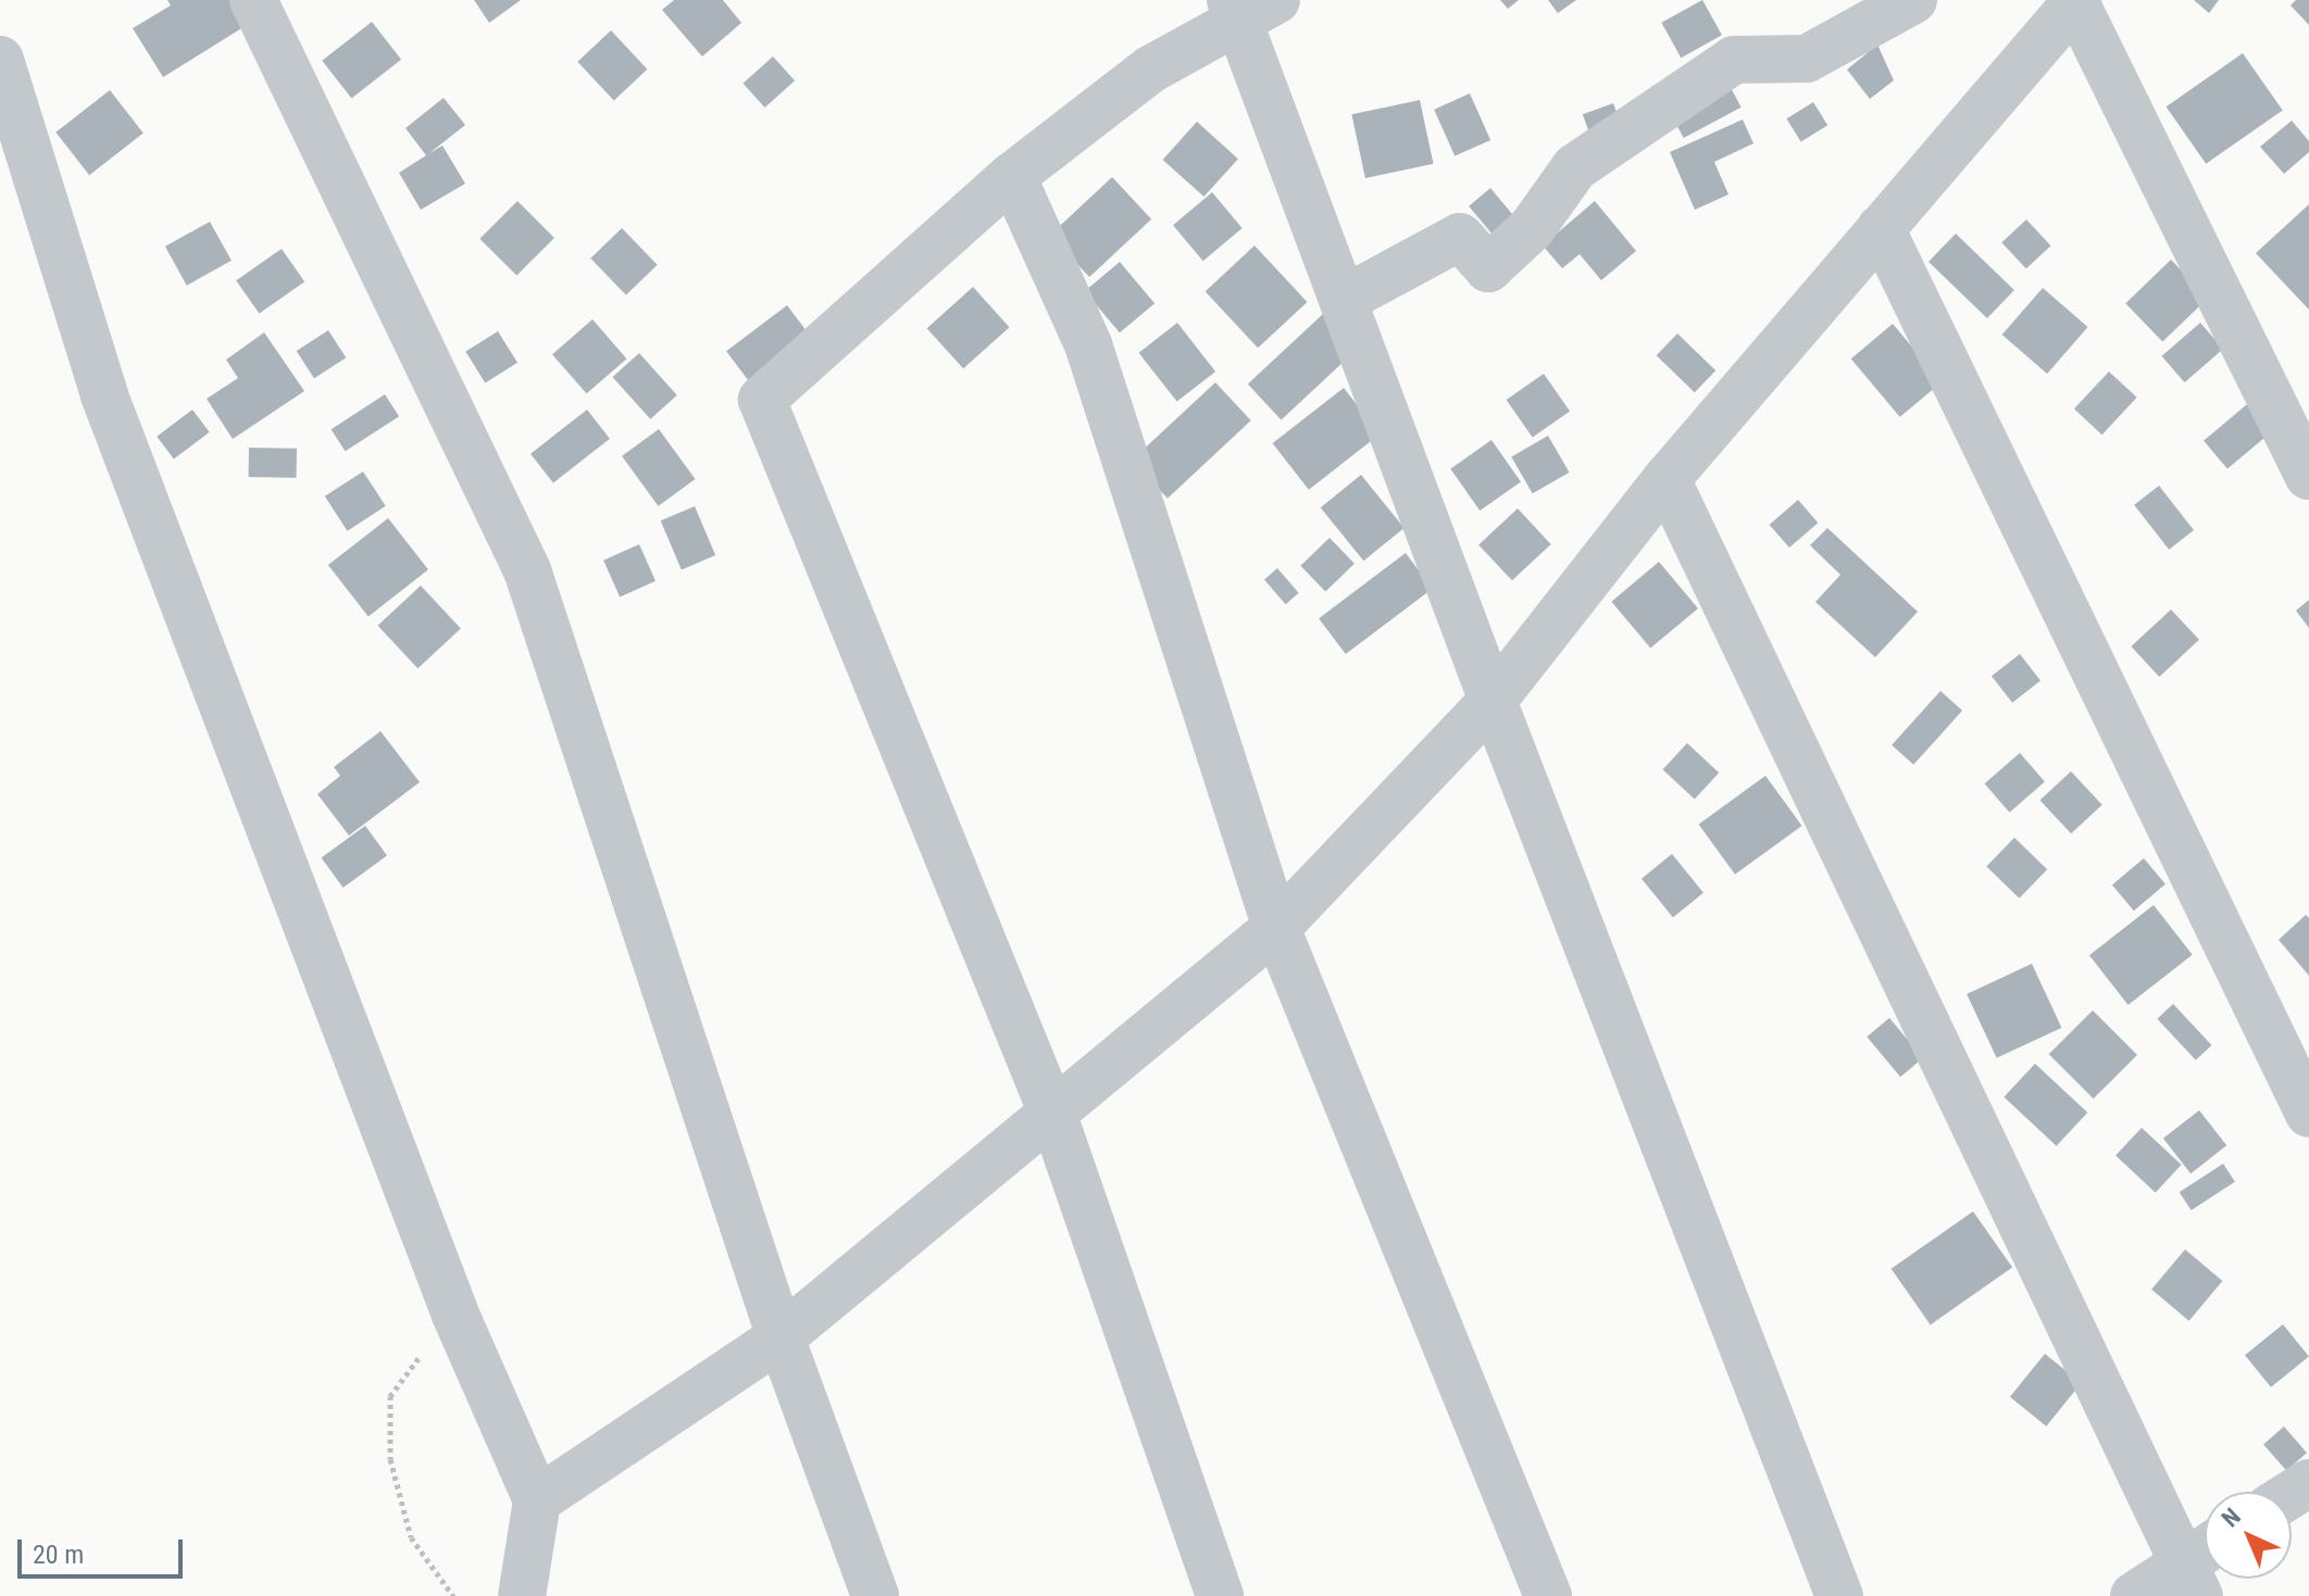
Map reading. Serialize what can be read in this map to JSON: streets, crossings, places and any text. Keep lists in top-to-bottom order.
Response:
{
  "scale_bar": "20 m",
  "north": "top left"
}
